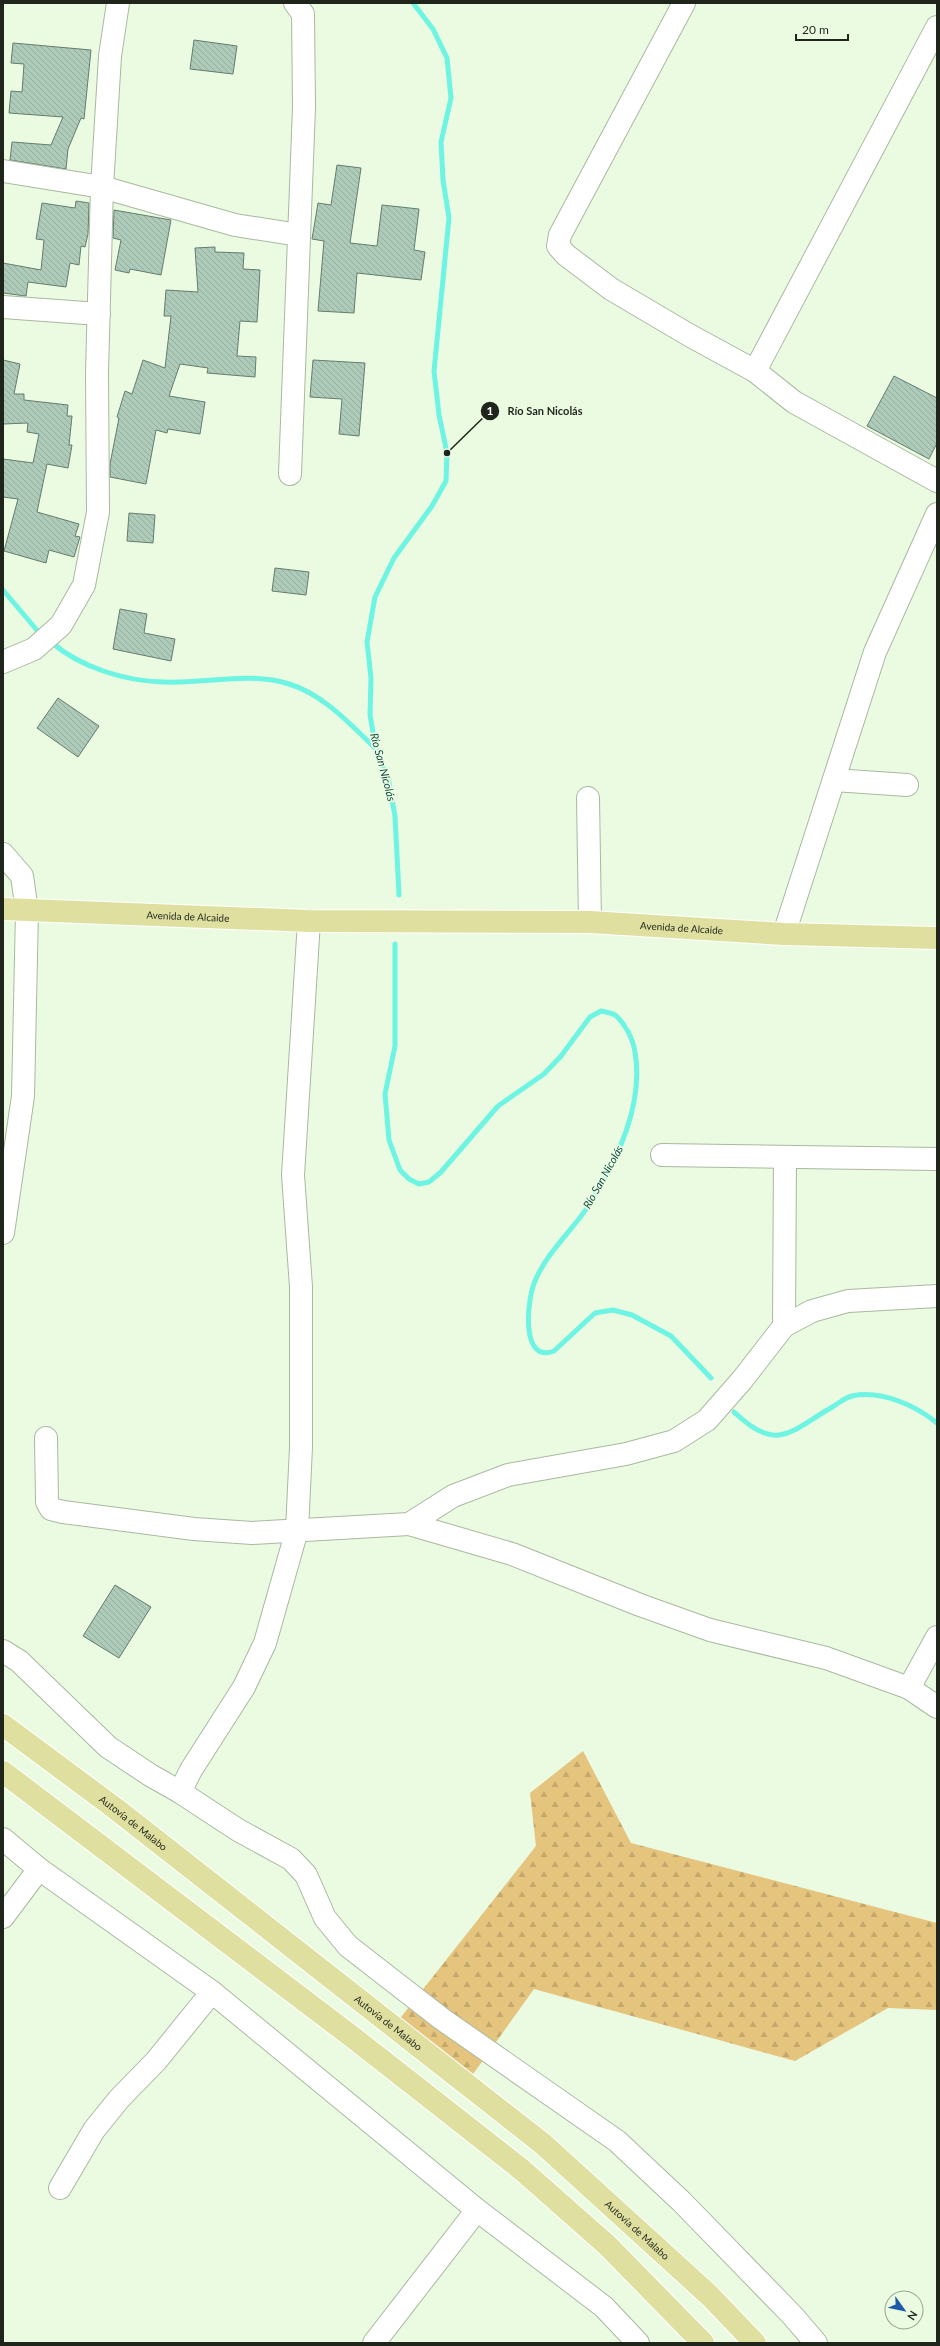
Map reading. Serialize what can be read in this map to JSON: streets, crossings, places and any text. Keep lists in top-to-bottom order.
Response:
{
  "streets": {
    "main road": ["Avenida de Alcaide", "Autovía de Malabo"]
  },
  "water": ["Río San Nicolás"],
  "places": ["Río San Nicolás"],
  "scale_bar": "20 m",
  "north": "bottom right"
}
